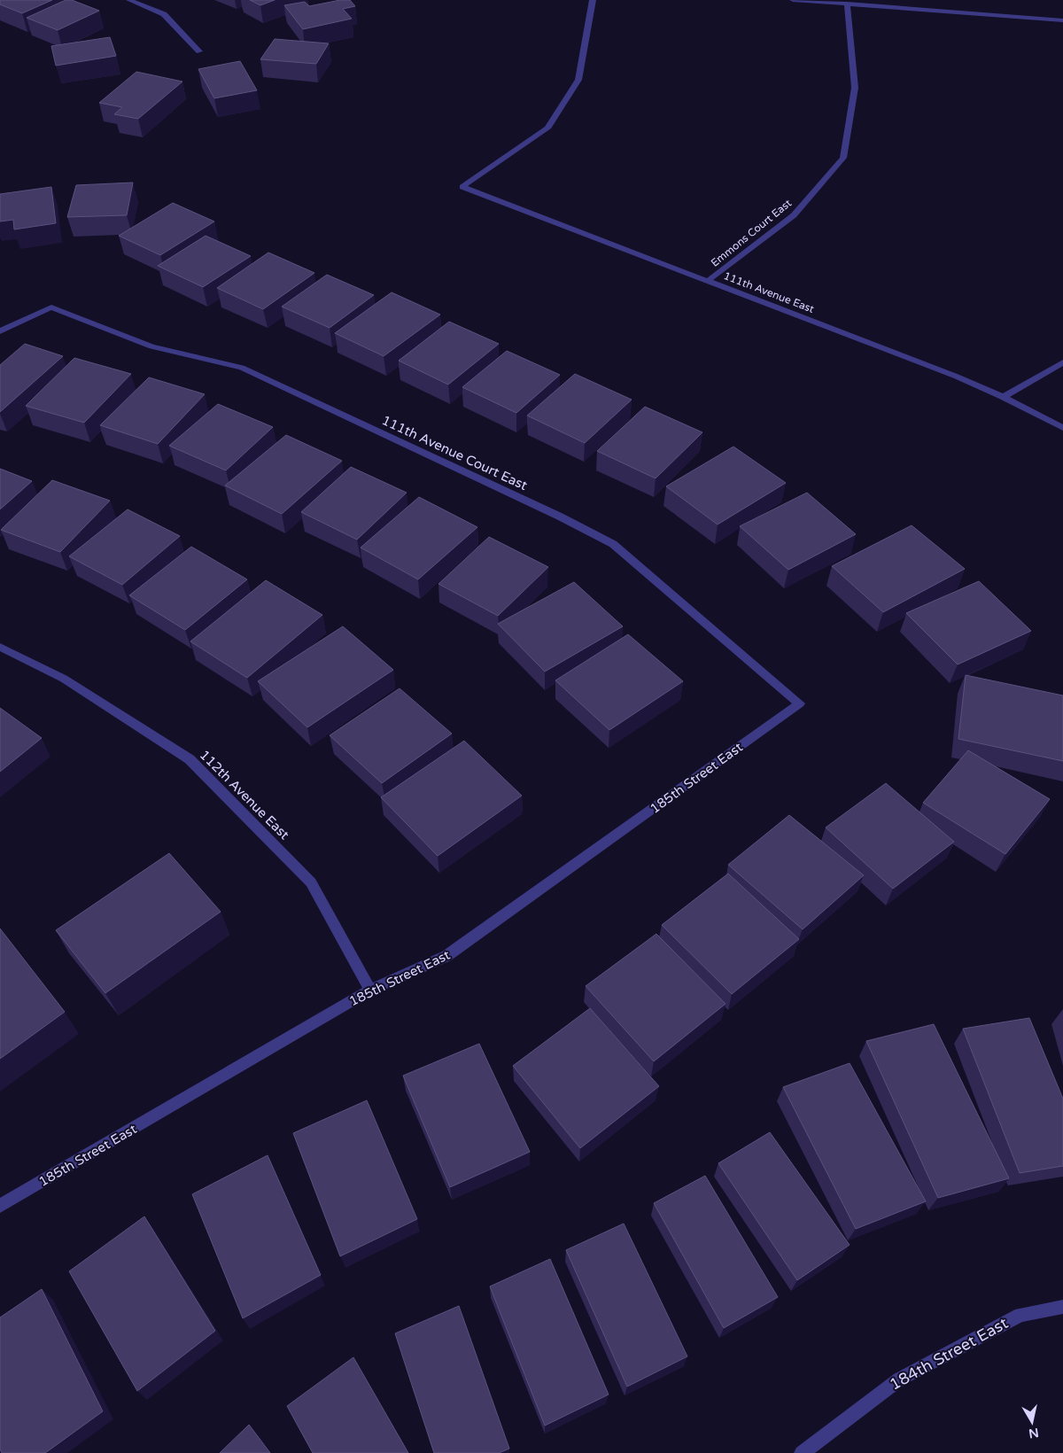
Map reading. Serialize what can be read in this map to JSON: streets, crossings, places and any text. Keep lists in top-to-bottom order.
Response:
{
  "streets": {
    "street": [
      "Emmons Court East",
      "111th Avenue East",
      "111th Avenue Court East",
      "185th Street East",
      "112th Avenue East",
      "184th Street East"
    ]
  },
  "crossings": [
    ["Emmons Court East", "111th Avenue East"],
    ["111th Avenue Court East", "185th Street East"],
    ["185th Street East", "112th Avenue East"]
  ],
  "north": "bottom"
}
